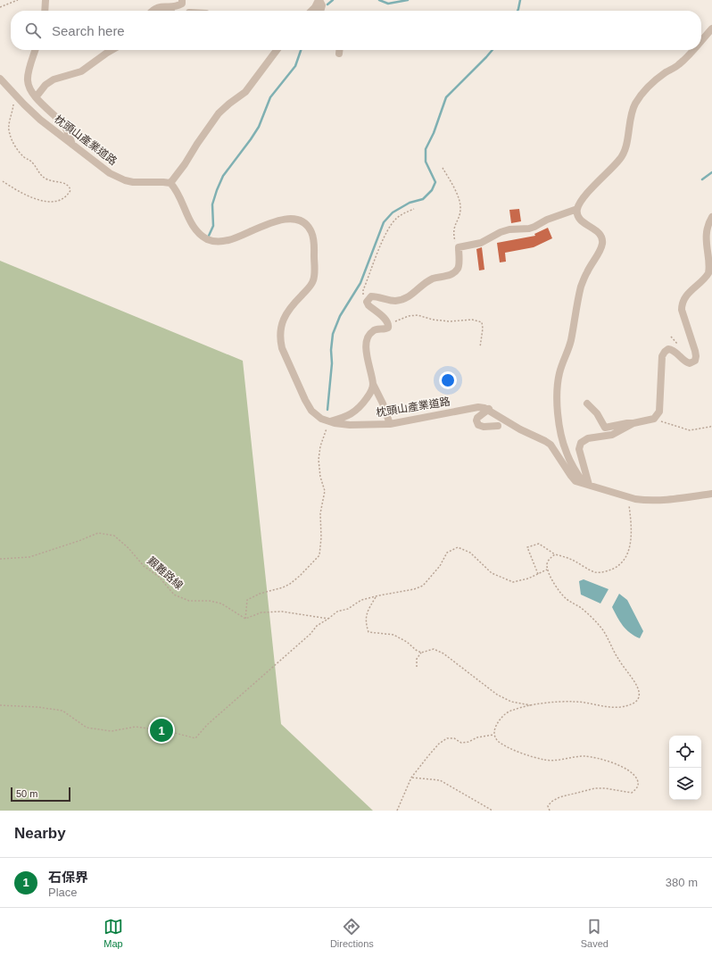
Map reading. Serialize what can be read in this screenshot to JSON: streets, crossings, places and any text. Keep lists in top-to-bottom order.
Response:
{
  "streets": {
    "street": ["枕頭山產業道路"],
    "path": ["艱難路線"]
  },
  "scale_bar": "50 m",
  "page": {
    "search": "Search here",
    "pins": "1",
    "scale": "50 m",
    "heading": "Nearby",
    "list": [
      {
        "mark": "1",
        "name": "石保界",
        "note": "Place",
        "value": "380 m"
      }
    ],
    "nav": ["Map", "Directions", "Saved"]
  }
}
